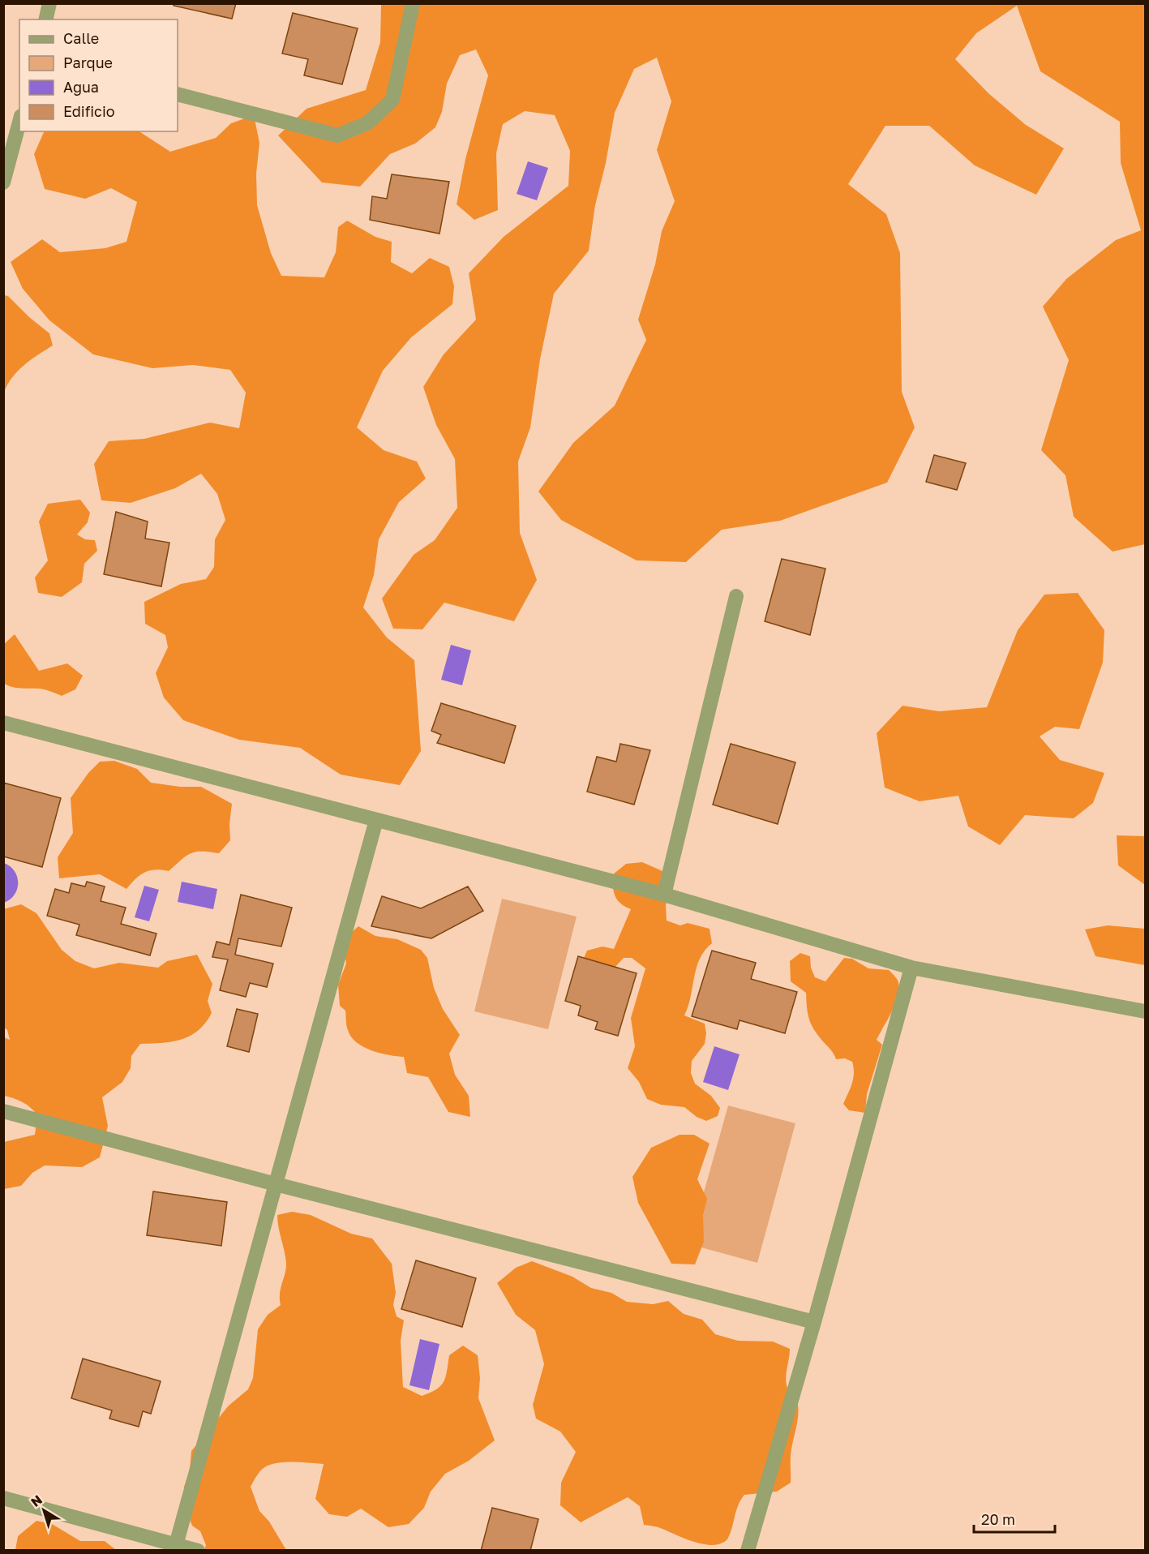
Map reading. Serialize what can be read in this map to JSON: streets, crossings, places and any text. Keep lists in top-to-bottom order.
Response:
{
  "legend": [
    "Calle",
    "Parque",
    "Agua",
    "Edificio"
  ],
  "scale_bar": "20 m",
  "north": "top left"
}
